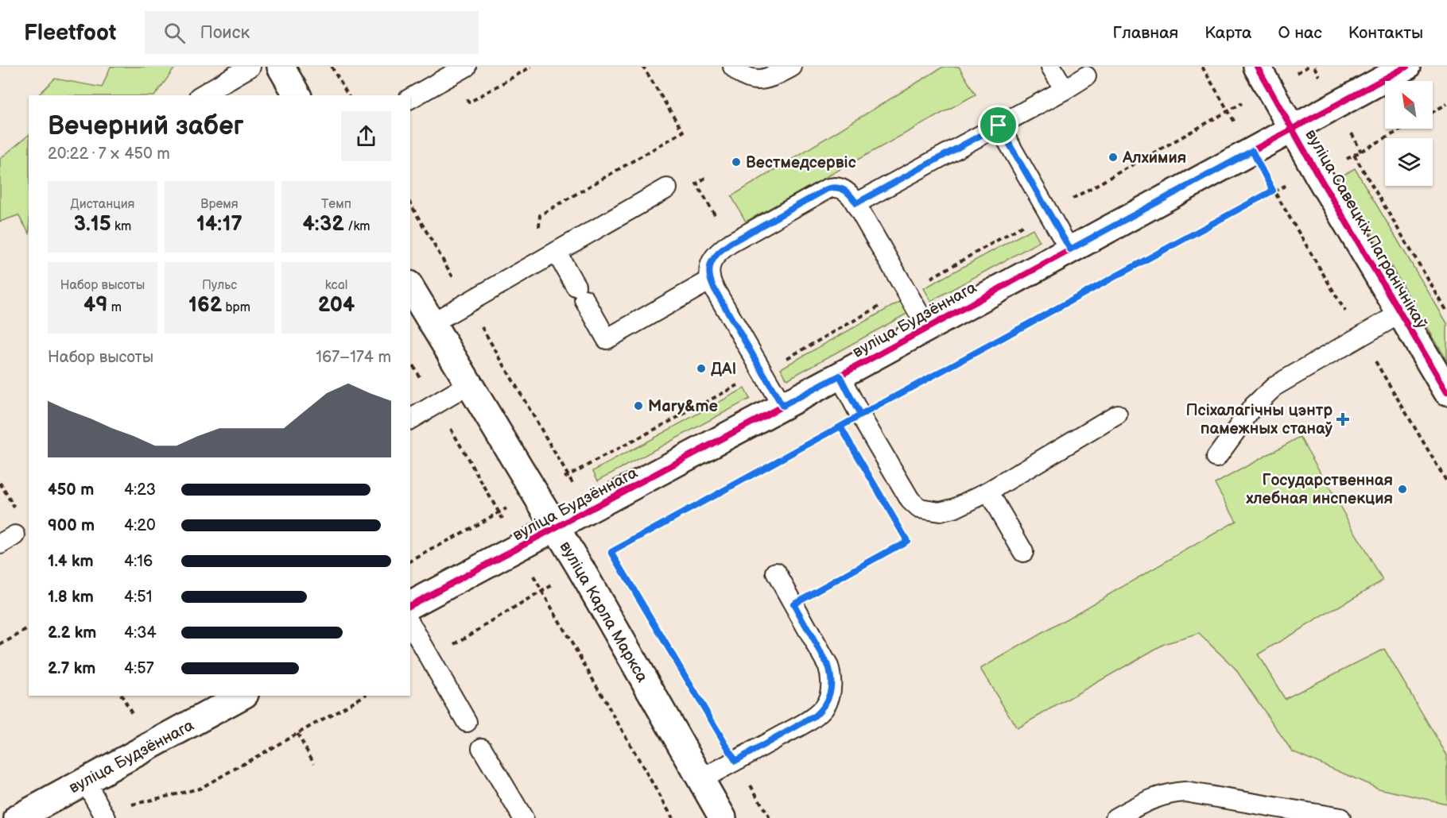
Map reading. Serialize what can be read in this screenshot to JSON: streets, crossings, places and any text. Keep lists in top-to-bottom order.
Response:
{
  "streets": {
    "street": ["вуліца Савецкіх Пагранічнікаў", "вуліца Будзённага", "вуліца Карла Маркса"]
  },
  "crossings": [
    ["вуліца Савецкіх Пагранічнікаў", "вуліца Будзённага"],
    ["вуліца Будзённага", "вуліца Карла Маркса"]
  ],
  "places": {
    "other": [
      "Алхимия",
      "Вестмедсервіс",
      "ДАІ",
      "Mary&me",
      "Государственная хлебная инспекция"
    ],
    "health": ["Псіхалагічны цэнтр памежных станаў"]
  },
  "north": "top left",
  "page": {
    "header": "Fleetfoot",
    "search": "Поиск",
    "nav": [
      "Главная",
      "Карта",
      "О нас",
      "Контакты"
    ],
    "heading": ["Вечерний забег", "20:22 · 7 × 450 m"],
    "stats": [
      ["Дистанция", "3.15 km"],
      ["Время", "14:17"],
      ["Темп", "4:32 /km"],
      ["Набор высоты", "49 m"],
      ["Пульс", "162 bpm"],
      ["kcal", "204"]
    ],
    "chart": ["Набор высоты", "167–174 m"],
    "list": [
      {
        "name": "450 m",
        "note": "4:23"
      },
      {
        "name": "900 m",
        "note": "4:20"
      },
      {
        "name": "1.4 km",
        "note": "4:16"
      },
      {
        "name": "1.8 km",
        "note": "4:51"
      },
      {
        "name": "2.2 km",
        "note": "4:34"
      },
      {
        "name": "2.7 km",
        "note": "4:57"
      }
    ]
  }
}
